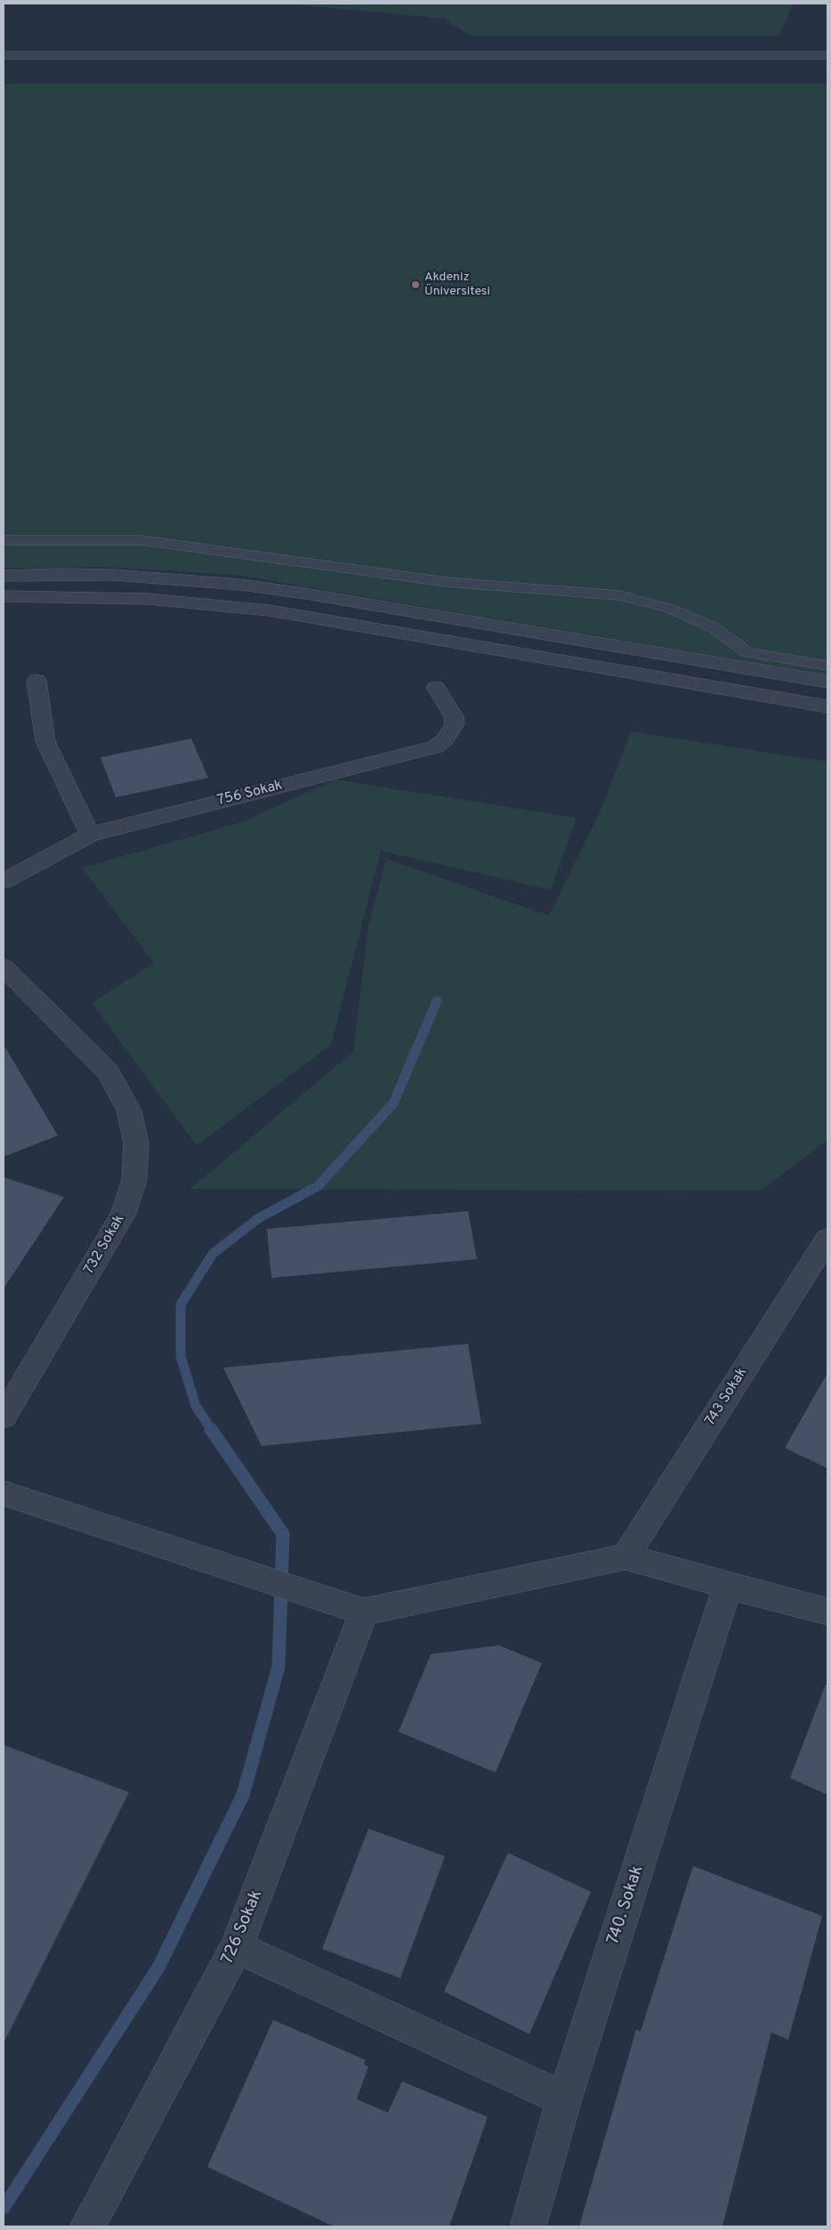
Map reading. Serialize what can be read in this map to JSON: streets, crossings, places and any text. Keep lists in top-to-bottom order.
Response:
{
  "streets": {
    "street": [
      "756 Sokak",
      "732 Sokak",
      "743 Sokak",
      "740. Sokak",
      "726 Sokak"
    ]
  },
  "places": ["Akdeniz Üniversitesi"]
}
